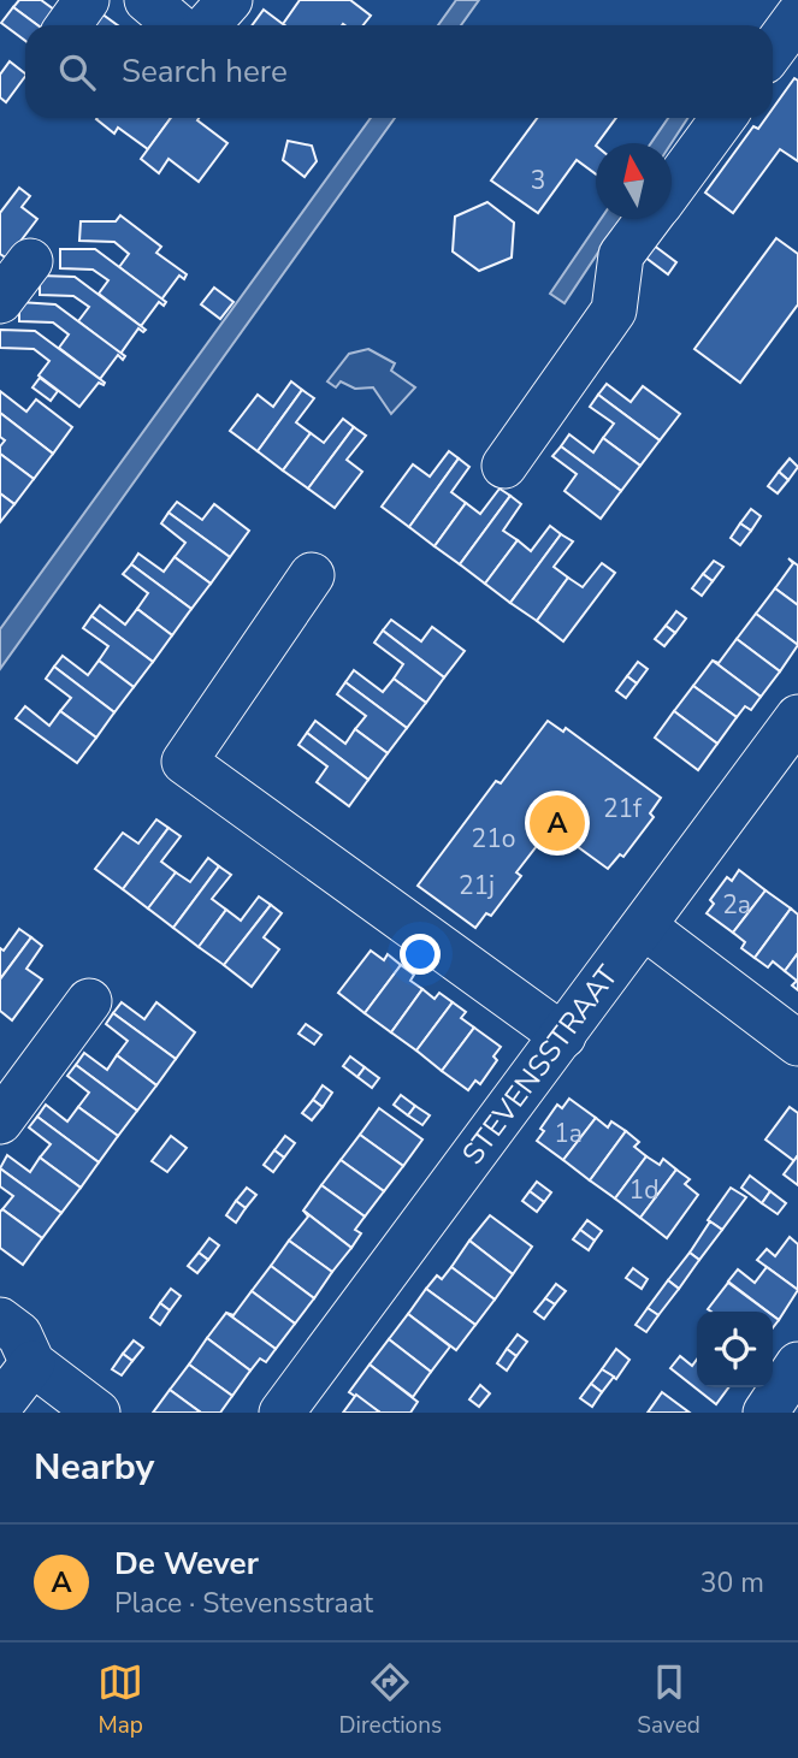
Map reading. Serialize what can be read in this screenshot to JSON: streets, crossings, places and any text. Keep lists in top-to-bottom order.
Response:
{
  "streets": {
    "street": ["STEVENSSTRAAT"]
  },
  "house_numbers": [
    "3",
    "21f",
    "21o",
    "21j",
    "2a",
    "1a",
    "1d"
  ],
  "north": "top",
  "page": {
    "search": "Search here",
    "pins": "A",
    "heading": "Nearby",
    "list": [
      {
        "mark": "A",
        "name": "De Wever",
        "note": "Place · Stevensstraat",
        "value": "30 m"
      }
    ],
    "nav": ["Map", "Directions", "Saved"]
  }
}
